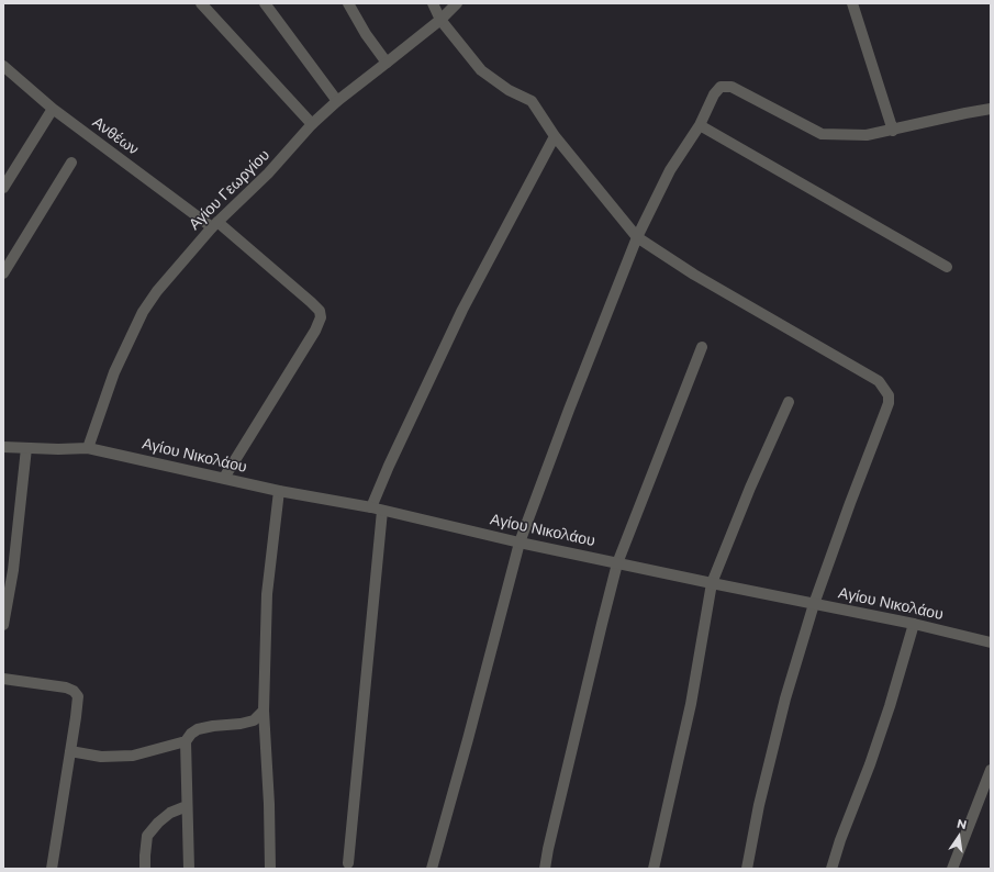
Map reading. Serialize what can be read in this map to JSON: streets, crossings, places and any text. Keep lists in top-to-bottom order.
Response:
{
  "streets": {
    "street": ["Ανθέων", "Αγίου Γεωργίου", "Αγίου Νικολάου"]
  },
  "crossings": [
    ["Ανθέων", "Αγίου Γεωργίου"],
    ["Ανθέων", "Αγίου Νικολάου"],
    ["Αγίου Γεωργίου", "Αγίου Νικολάου"]
  ],
  "north": "top"
}
